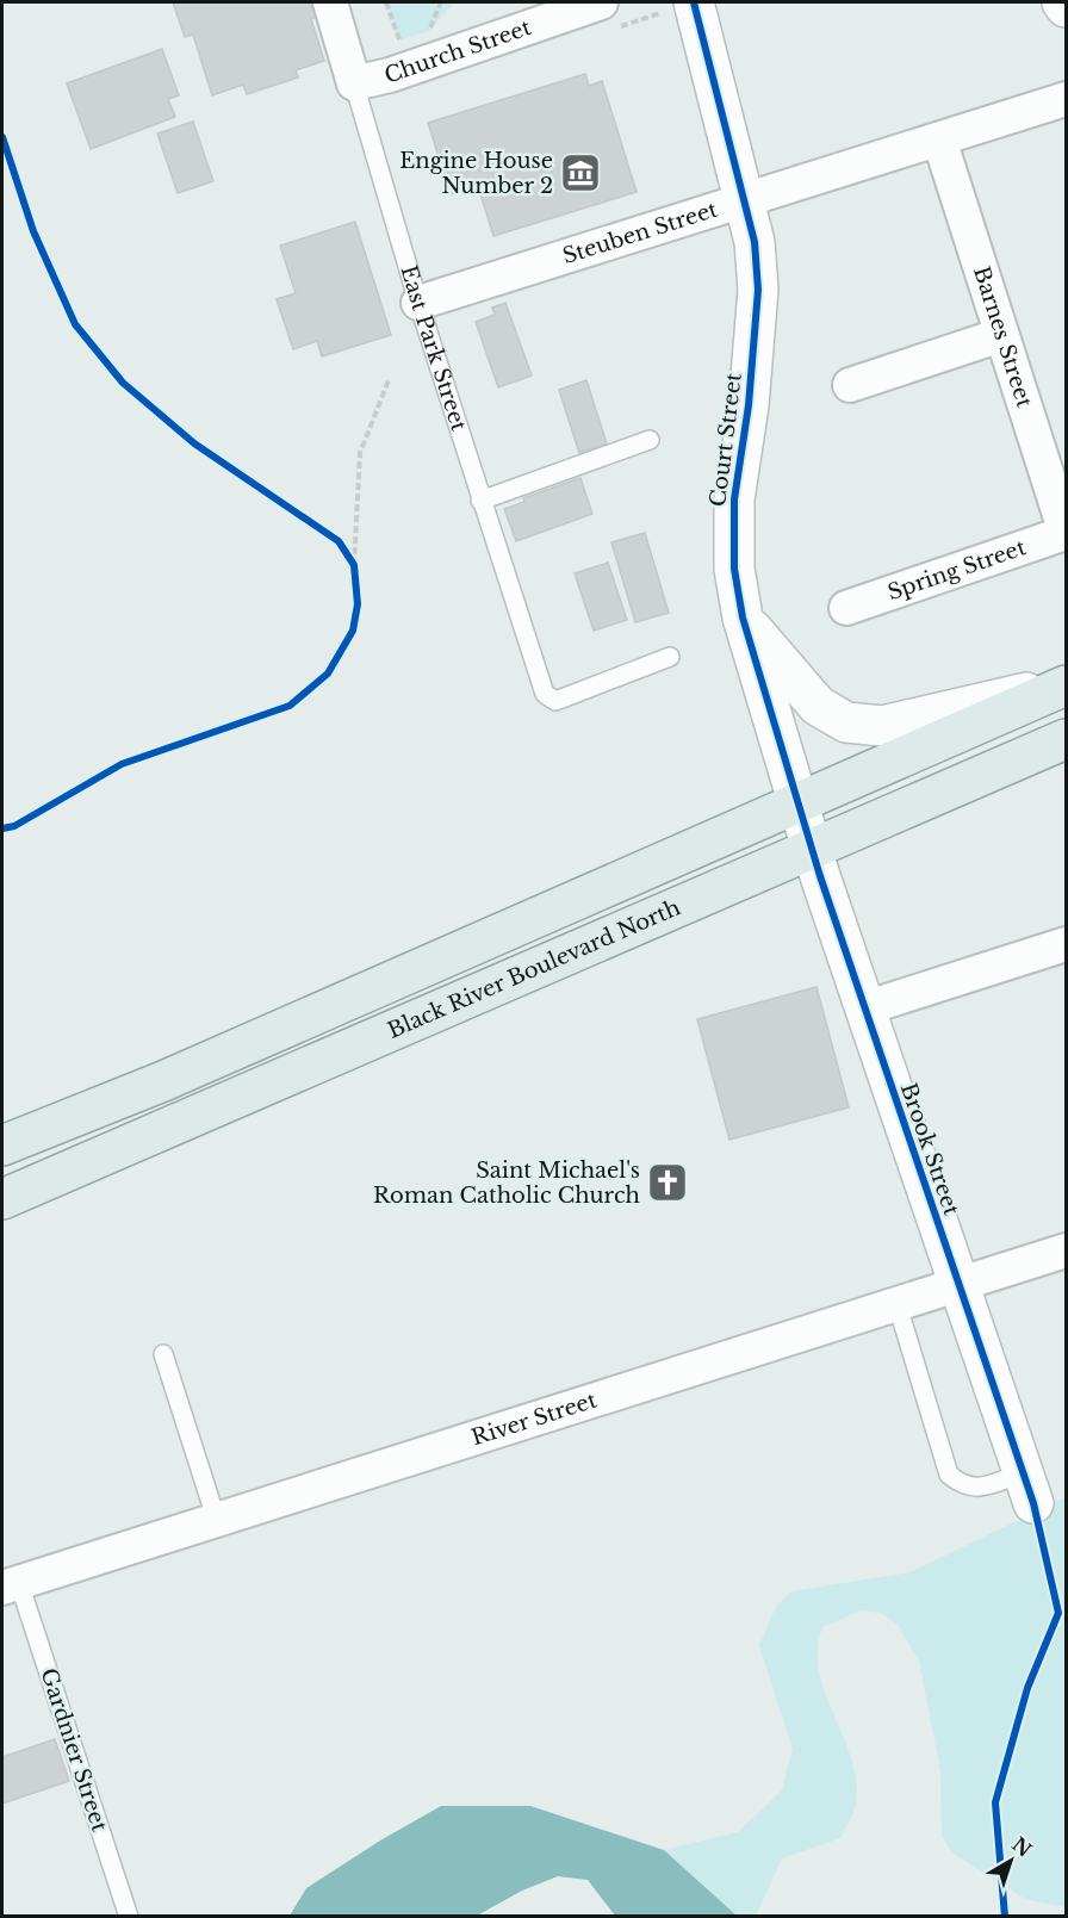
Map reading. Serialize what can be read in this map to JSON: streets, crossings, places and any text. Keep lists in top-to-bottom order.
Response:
{
  "streets": {
    "main road": ["Black River Boulevard North"],
    "street": [
      "Church Street",
      "Steuben Street",
      "Barnes Street",
      "East Park Street",
      "Court Street",
      "Spring Street",
      "Brook Street",
      "River Street"
    ],
    "lane": ["Gardnier Street"]
  },
  "crossings": [
    ["Church Street", "East Park Street"],
    ["Steuben Street", "Barnes Street"],
    ["Steuben Street", "East Park Street"],
    ["Steuben Street", "Court Street"],
    ["Barnes Street", "Spring Street"],
    ["Court Street", "Brook Street"],
    ["Black River Boulevard North", "Brook Street"],
    ["Brook Street", "River Street"],
    ["River Street", "Gardnier Street"]
  ],
  "places": {
    "museum": ["Engine House Number 2"],
    "church": ["Saint Michael's Roman Catholic Church"]
  },
  "north": "top right"
}
